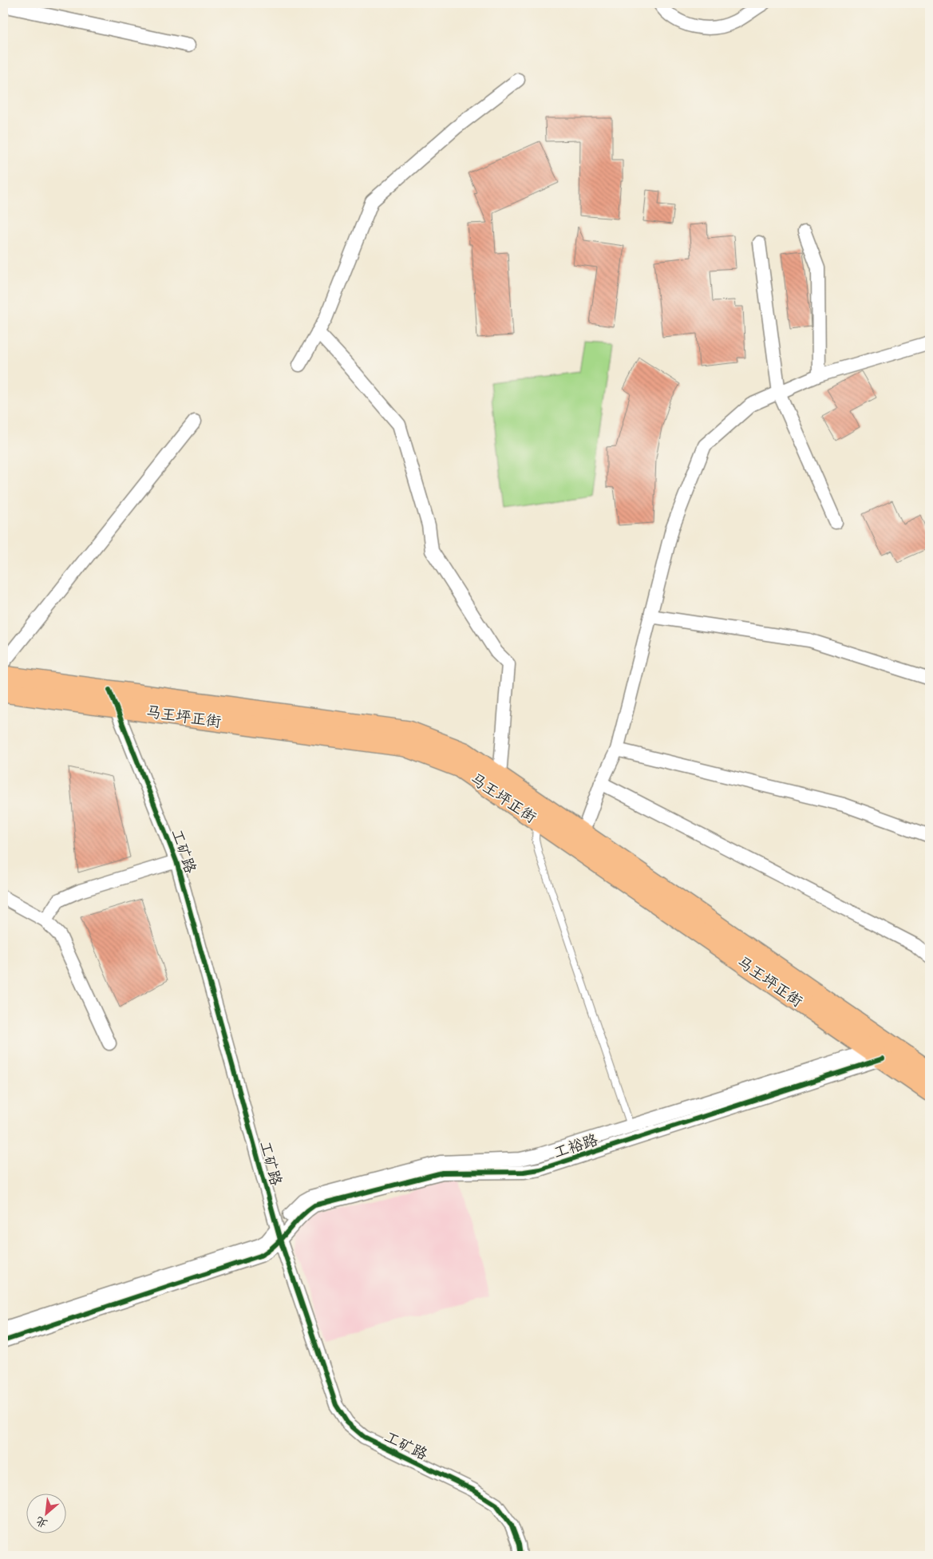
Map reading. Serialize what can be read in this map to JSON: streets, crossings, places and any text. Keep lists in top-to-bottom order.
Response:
{
  "streets": {
    "main road": ["马王坪正街"],
    "street": ["工矿路", "工裕路"]
  },
  "crossings": [
    ["马王坪正街", "工矿路"],
    ["马王坪正街", "工裕路"],
    ["工矿路", "工裕路"]
  ],
  "north": "bottom left"
}
